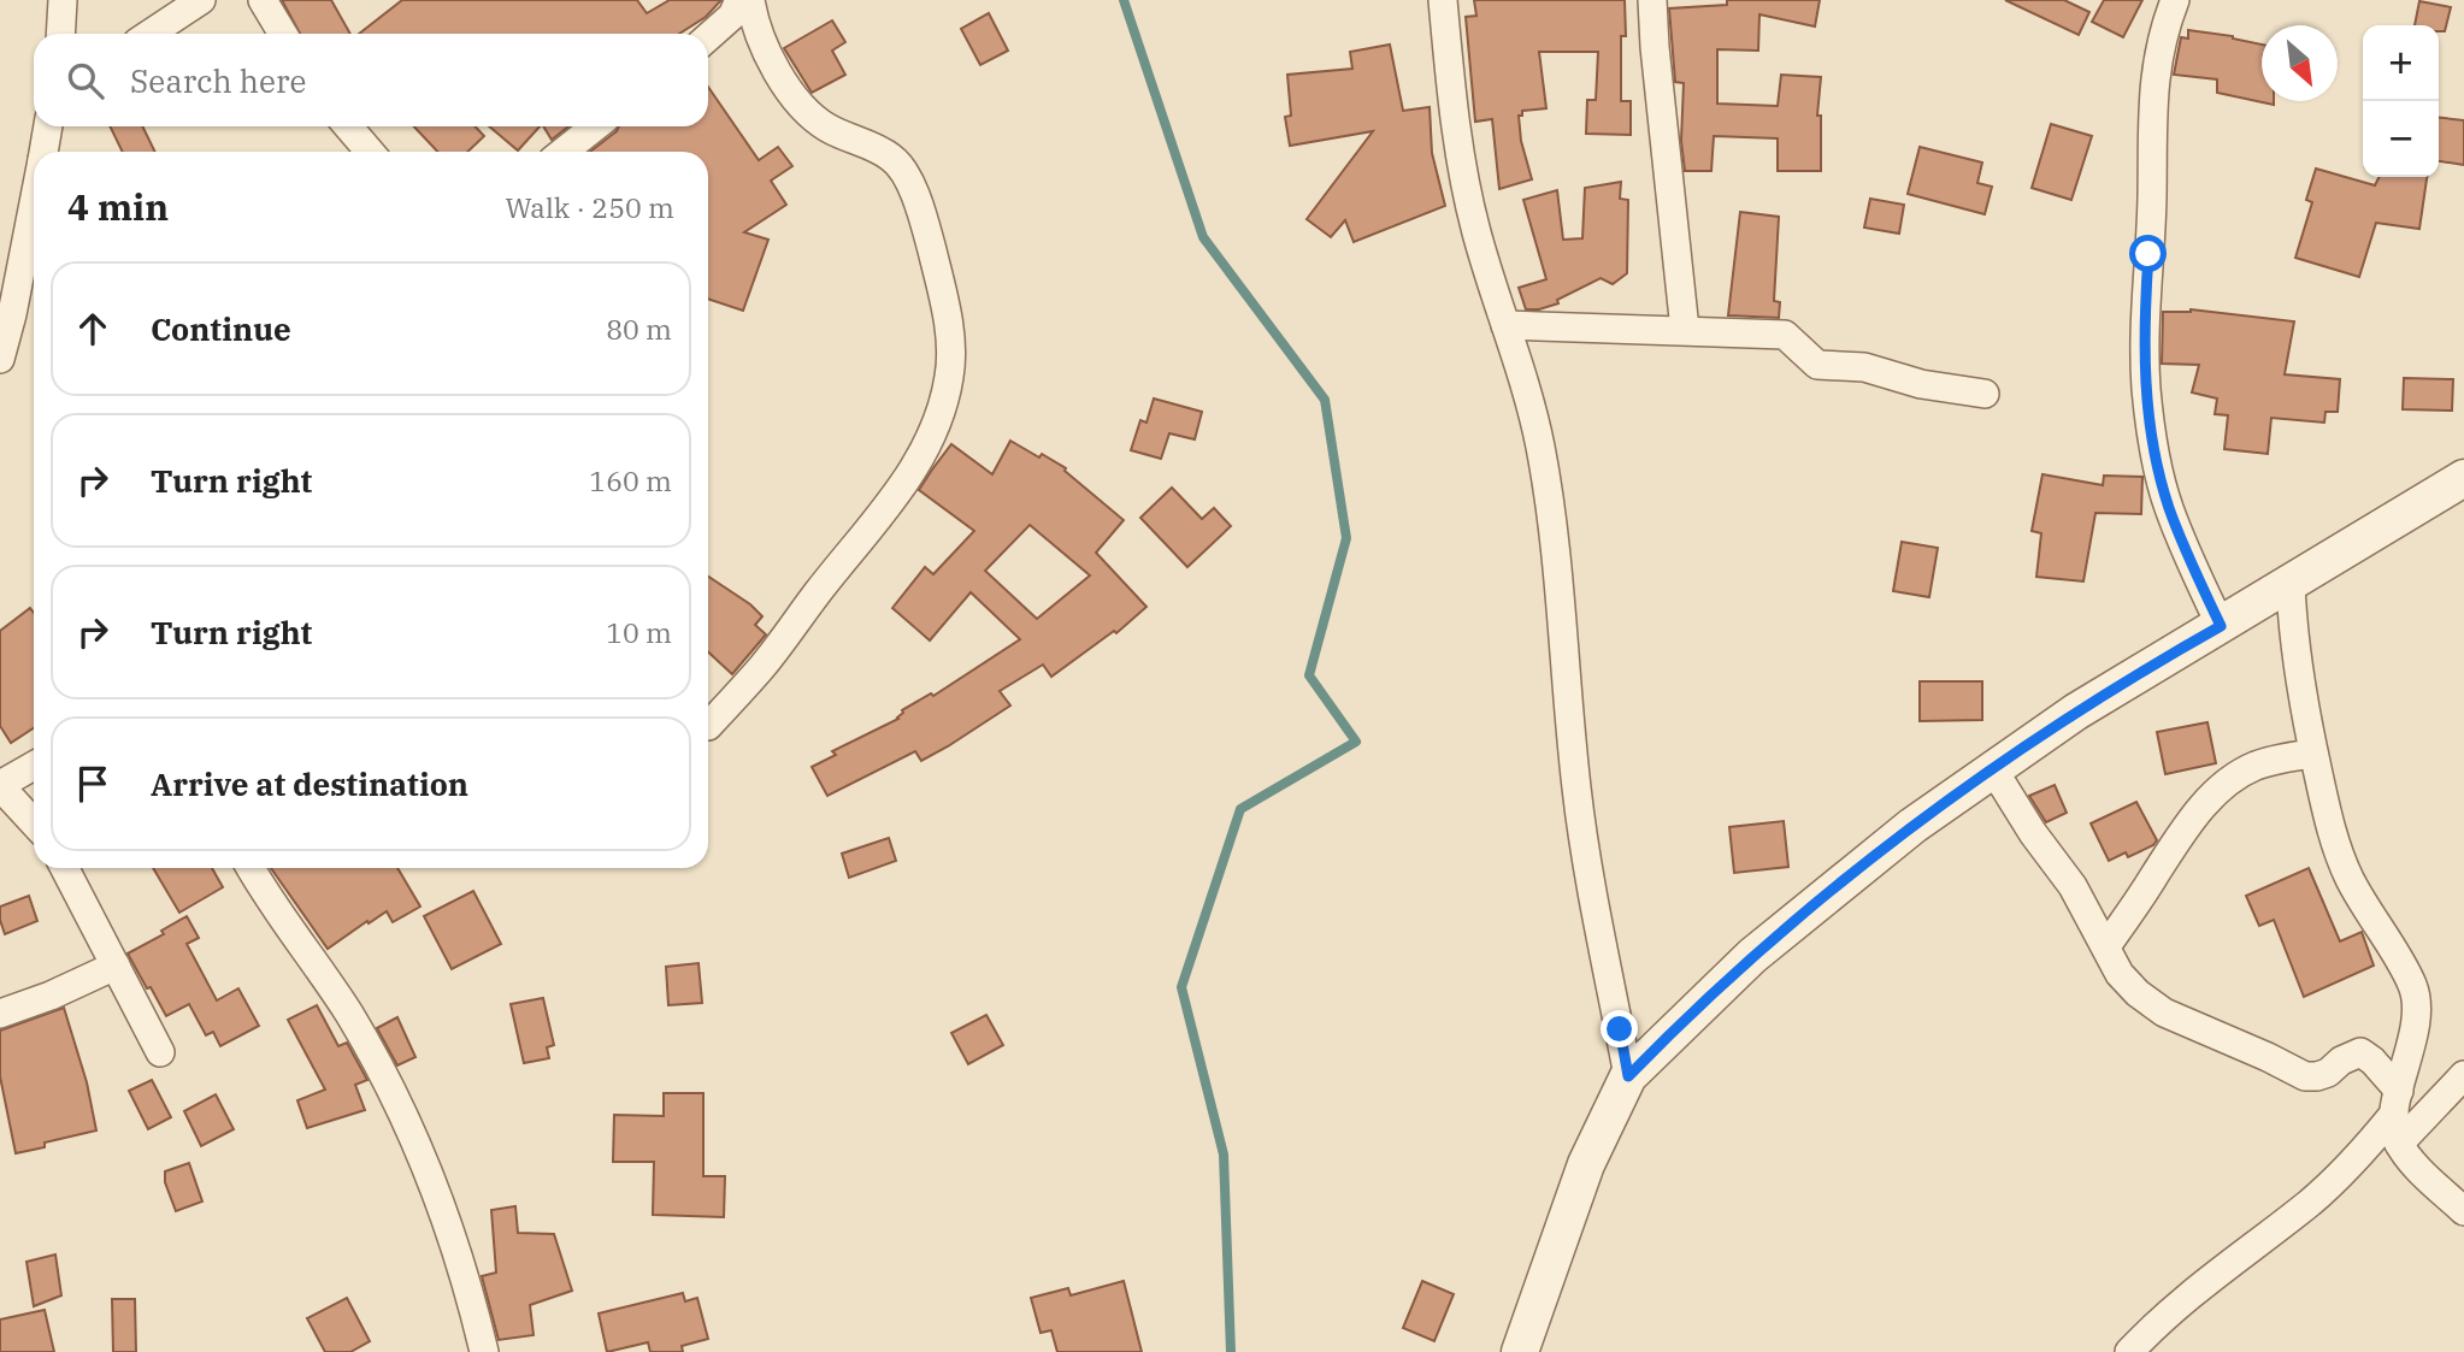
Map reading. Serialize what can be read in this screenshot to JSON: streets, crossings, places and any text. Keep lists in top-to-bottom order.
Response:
{
  "north": "bottom right",
  "page": {
    "map_buttons": ["+", "−"],
    "search": "Search here",
    "heading": ["4 min", "Walk · 250 m"],
    "list": [
      ["Continue", "80 m"],
      ["Turn right", "160 m"],
      ["Turn right", "10 m"],
      "Arrive at destination"
    ]
  }
}
